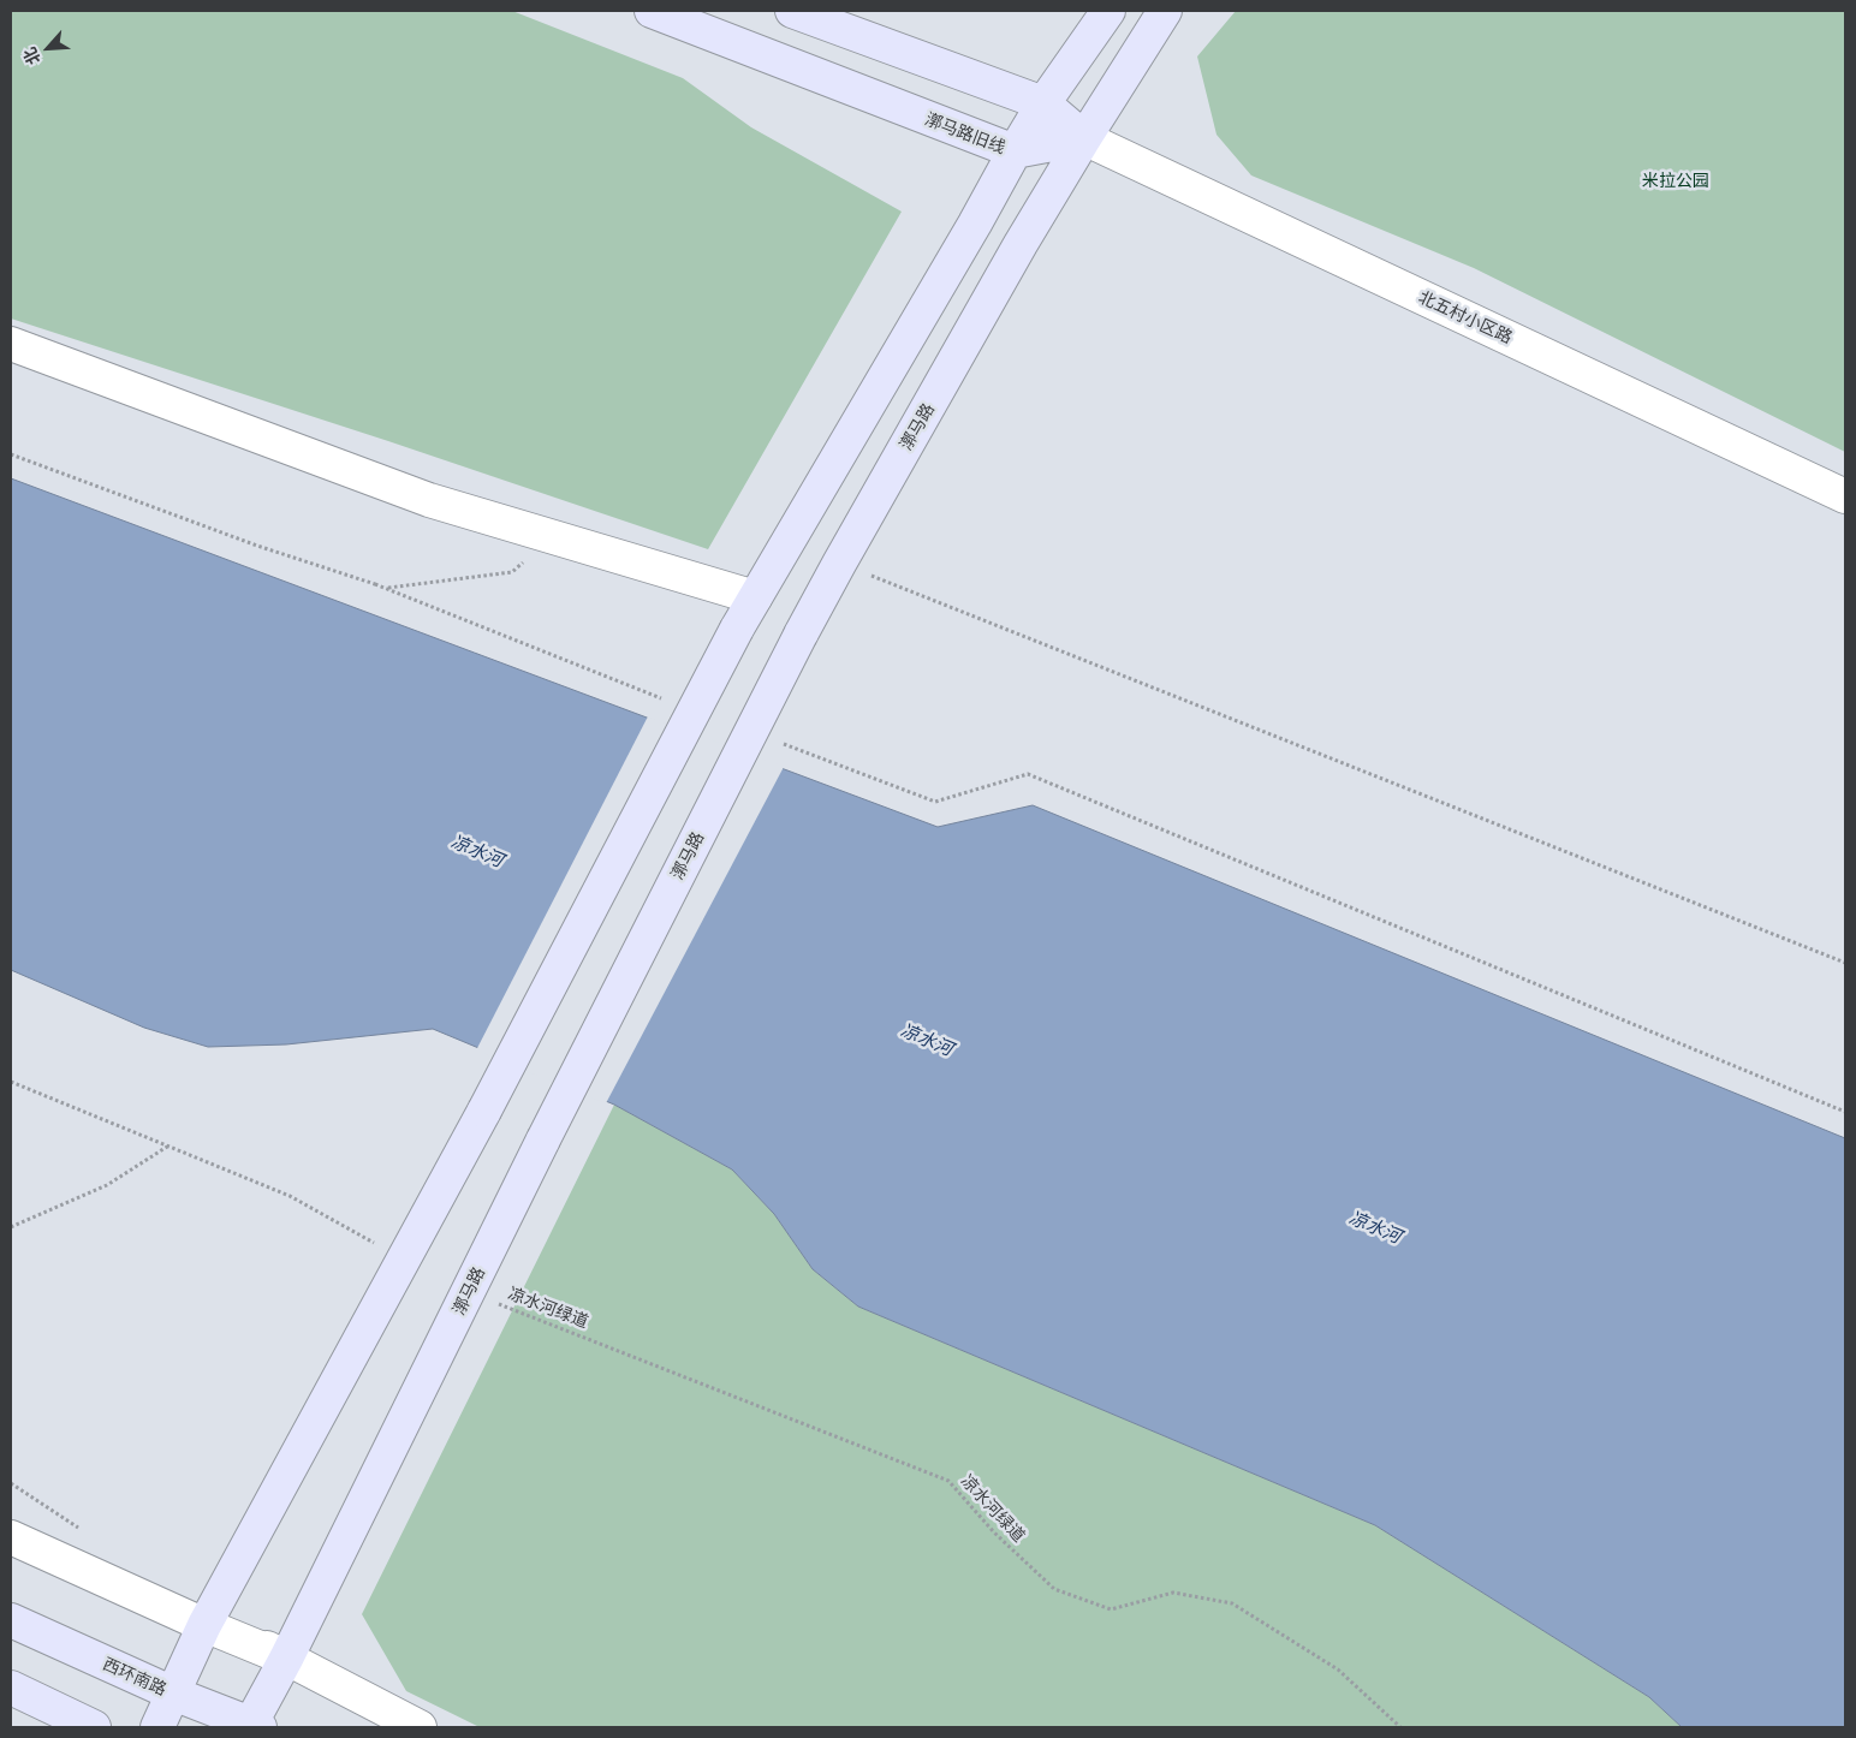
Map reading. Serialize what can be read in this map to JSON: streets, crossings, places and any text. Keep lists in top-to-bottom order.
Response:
{
  "streets": {
    "main road": ["漷马路旧线", "漷马路", "西环南路"],
    "street": ["北五村小区路"],
    "path": ["凉水河绿道"]
  },
  "crossings": [
    ["漷马路旧线", "北五村小区路"],
    ["漷马路旧线", "漷马路"],
    ["北五村小区路", "漷马路"],
    ["漷马路", "凉水河绿道"],
    ["漷马路", "西环南路"]
  ],
  "water": ["凉水河"],
  "parks": ["米拉公园"],
  "north": "bottom left"
}
